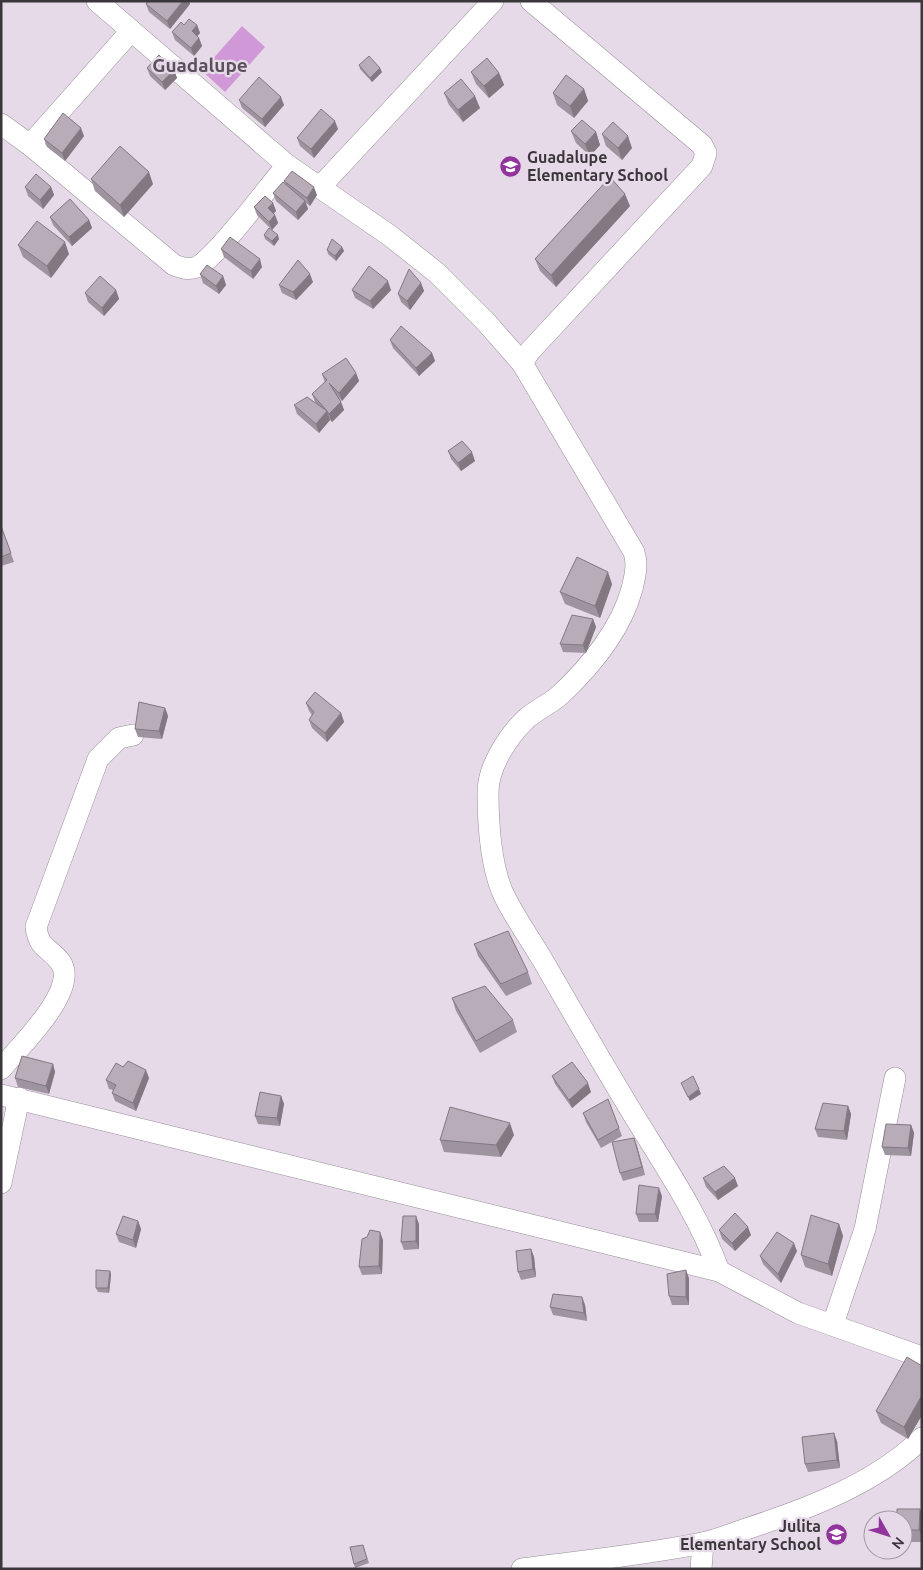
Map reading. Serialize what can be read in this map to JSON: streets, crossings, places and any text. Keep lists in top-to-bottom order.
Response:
{
  "districts": ["Guadalupe"],
  "places": {
    "school or university": ["Guadalupe Elementary School", "Julita Elementary School"]
  },
  "north": "bottom right"
}
